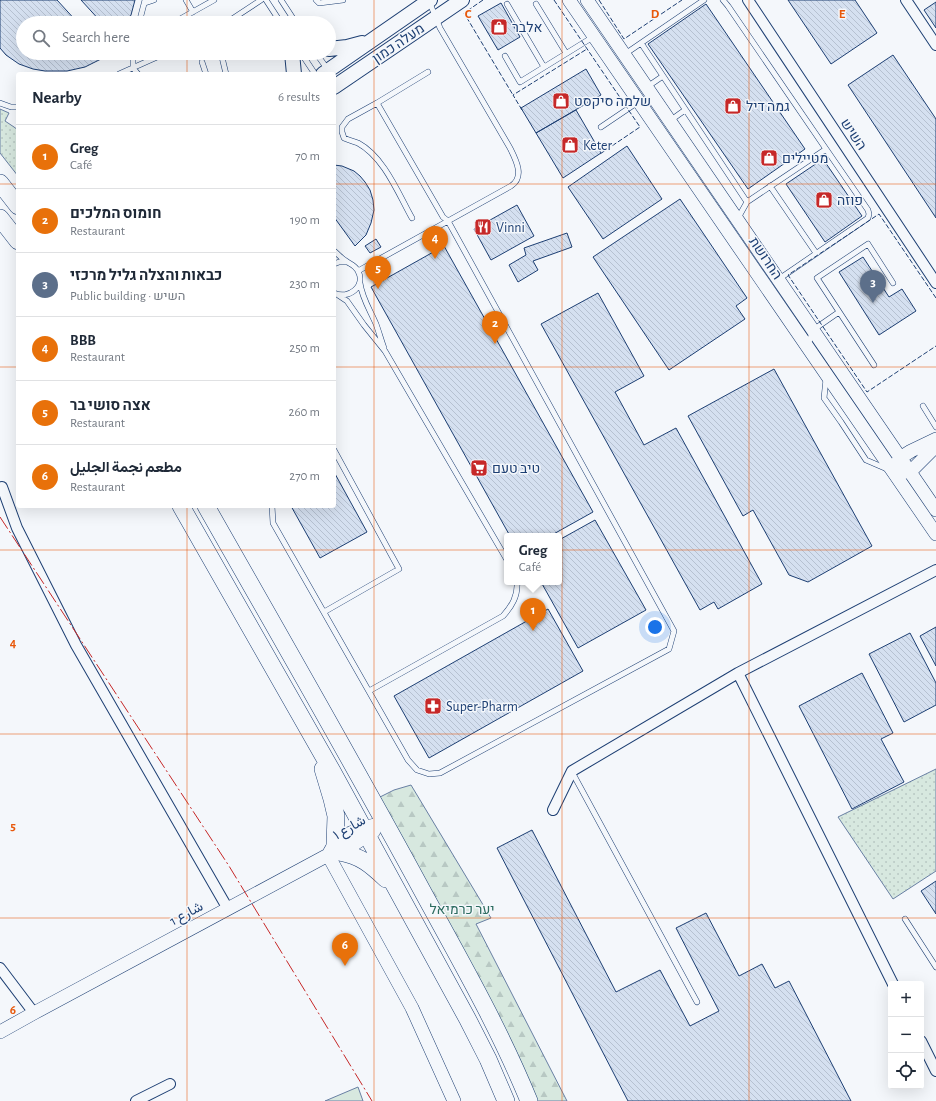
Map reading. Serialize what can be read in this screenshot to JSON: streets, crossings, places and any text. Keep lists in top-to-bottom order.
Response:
{
  "streets": {
    "main road": ["מעלה כמון"],
    "street": ["השיש", "החרושת", "شارع 1"]
  },
  "parks": ["יער כרמיאל"],
  "places": {
    "shop": [
      "אלבר",
      "שלמה סיקסט",
      "גמה דיל",
      "Keter",
      "מטיילים",
      "פוזה"
    ],
    "restaurant": ["Vinni"],
    "supermarket": ["טיב טעם"],
    "pharmacy": ["Super-Pharm"]
  },
  "page": {
    "search": "Search here",
    "heading": ["Nearby", "6 results"],
    "list": [
      {
        "mark": "1",
        "name": "Greg",
        "note": "Café",
        "value": "70 m"
      },
      {
        "mark": "2",
        "name": "חומוס המלכים",
        "note": "Restaurant",
        "value": "190 m"
      },
      {
        "mark": "3",
        "name": "כבאות והצלה גליל מרכזי",
        "note": "Public building · השיש",
        "value": "230 m"
      },
      {
        "mark": "4",
        "name": "BBB",
        "note": "Restaurant",
        "value": "250 m"
      },
      {
        "mark": "5",
        "name": "אצה סושי בר",
        "note": "Restaurant",
        "value": "260 m"
      },
      {
        "mark": "6",
        "name": "مطعم نجمة الجليل",
        "note": "Restaurant",
        "value": "270 m"
      }
    ],
    "pins": [
      "4",
      "5",
      "3",
      "2",
      "1",
      "6"
    ],
    "popup": ["Greg", "Café"],
    "map_buttons": ["+", "−"]
  },
  "grid": {
    "columns": ["C", "D", "E"],
    "rows": ["4", "5", "6"]
  }
}
